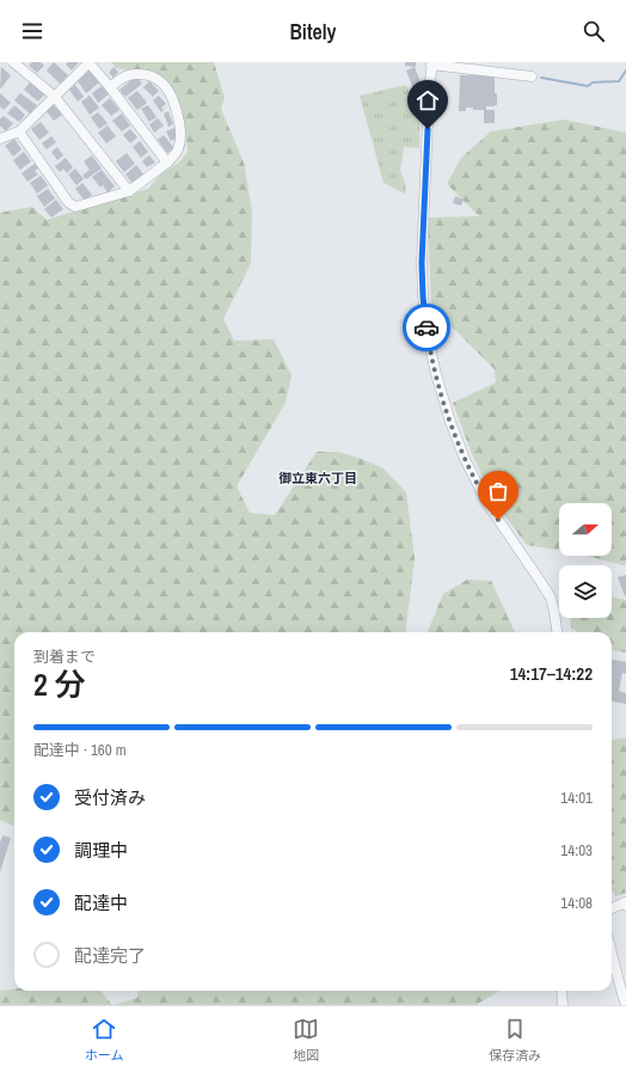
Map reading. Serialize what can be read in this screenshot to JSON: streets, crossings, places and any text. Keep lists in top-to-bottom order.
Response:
{
  "districts": ["御立東六丁目"],
  "north": "right",
  "page": {
    "header": "Bitely",
    "heading": ["2 分", "到着まで", "14:17–14:22"],
    "bar": "配達中 · 160 m",
    "list": [
      ["受付済み", "14:01"],
      ["調理中", "14:03"],
      ["配達中", "14:08"],
      "配達完了"
    ],
    "tabs": ["ホーム", "地図", "保存済み"]
  }
}
